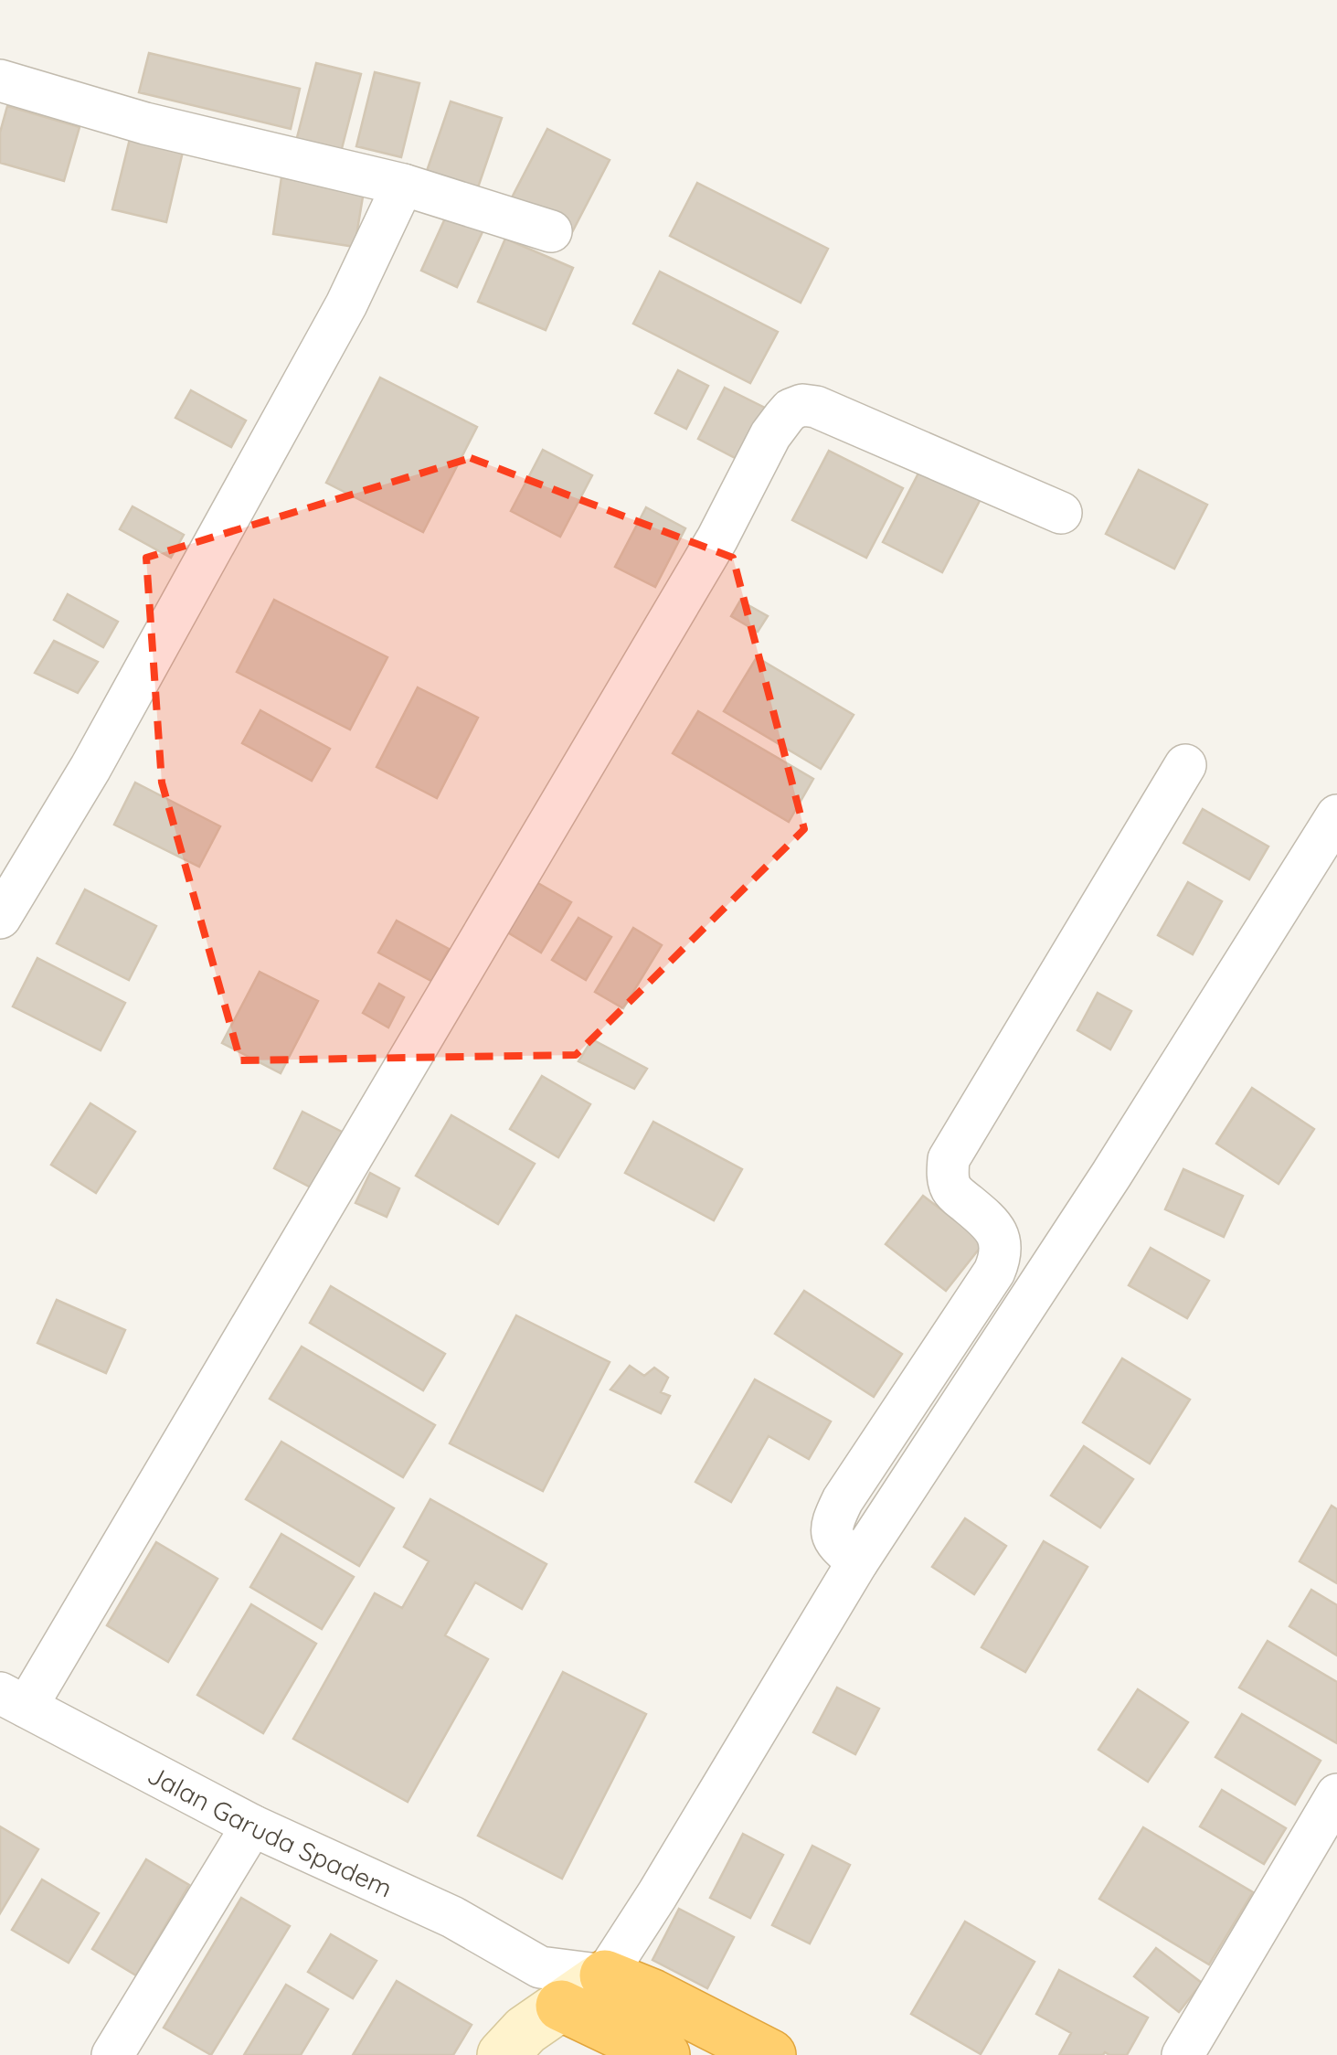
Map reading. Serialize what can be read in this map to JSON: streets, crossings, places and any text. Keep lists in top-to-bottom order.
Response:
{
  "streets": {
    "street": ["Jalan Garuda Spadem"]
  }
}
